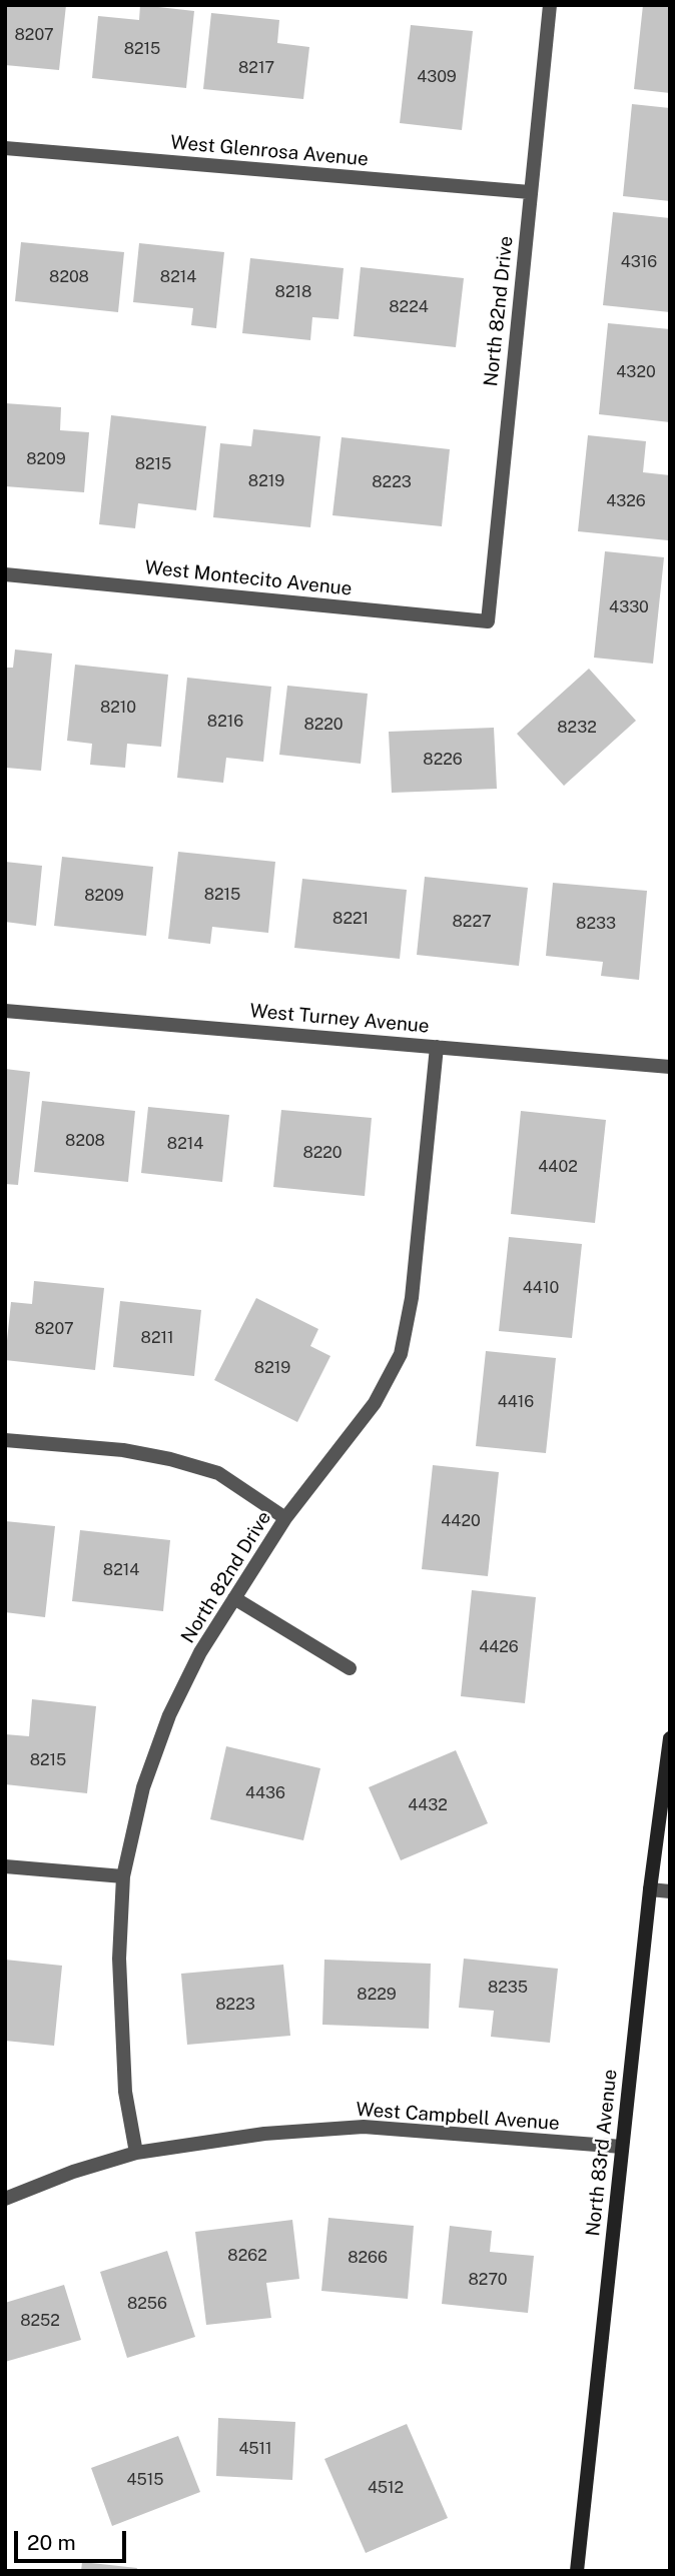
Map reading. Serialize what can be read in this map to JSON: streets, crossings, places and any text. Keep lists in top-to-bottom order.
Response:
{
  "streets": {
    "main road": ["North 83rd Avenue"],
    "street": [
      "West Glenrosa Avenue",
      "North 82nd Drive",
      "West Montecito Avenue",
      "West Turney Avenue",
      "West Campbell Avenue"
    ]
  },
  "crossings": [
    ["West Glenrosa Avenue", "North 82nd Drive"],
    ["North 82nd Drive", "West Montecito Avenue"],
    ["North 82nd Drive", "West Turney Avenue"],
    ["North 82nd Drive", "West Campbell Avenue"],
    ["West Campbell Avenue", "North 83rd Avenue"]
  ],
  "house_numbers": [
    "8207",
    "8215",
    "8217",
    "4309",
    "4316",
    "8208",
    "8214",
    "8218",
    "8224",
    "4320",
    "8209",
    "8215",
    "8219",
    "8223",
    "4326",
    "4330",
    "8210",
    "8216",
    "8220",
    "8232",
    "8226",
    "8215",
    "8209",
    "8221",
    "8227",
    "8233",
    "8208",
    "8214",
    "8220",
    "4402",
    "4410",
    "8207",
    "8211",
    "8219",
    "4416",
    "4420",
    "8214",
    "4426",
    "8215",
    "4436",
    "4432",
    "8235",
    "8229",
    "8223",
    "8262",
    "8266",
    "8270",
    "8256",
    "8252",
    "4511",
    "4515",
    "4512"
  ],
  "scale_bar": "20 m"
}
